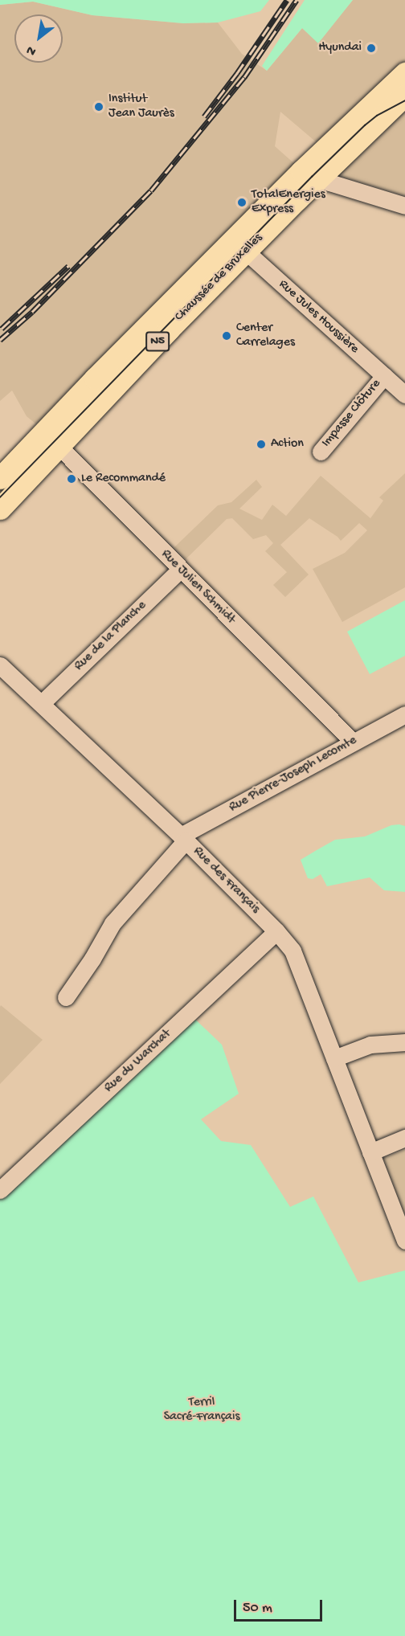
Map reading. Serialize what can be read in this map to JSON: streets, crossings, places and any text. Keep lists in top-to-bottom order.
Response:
{
  "streets": {
    "main road": ["Chaussée de Bruxelles", "N5"],
    "street": [
      "Rue Jules Houssière",
      "Impasse Clôture",
      "Rue Julien Schmidt",
      "Rue de la Planche",
      "Rue Pierre-Joseph Lecomte",
      "Rue des Français",
      "Rue du Warchat"
    ]
  },
  "crossings": [
    ["Chaussée de Bruxelles", "Rue Jules Houssière"],
    ["Chaussée de Bruxelles", "Rue Julien Schmidt"],
    ["Rue Jules Houssière", "Impasse Clôture"],
    ["Rue Julien Schmidt", "Rue de la Planche"],
    ["Rue Julien Schmidt", "Rue Pierre-Joseph Lecomte"],
    ["Rue de la Planche", "Rue des Français"],
    ["Rue Pierre-Joseph Lecomte", "Rue des Français"],
    ["Rue des Français", "Rue du Warchat"]
  ],
  "parks": ["Terril Sacré-Français"],
  "places": [
    "Hyundai",
    "Institut Jean Jaurès",
    "TotalEnergies Express",
    "Center Carrelages",
    "Action",
    "Le Recommandé"
  ],
  "scale_bar": "50 m",
  "north": "bottom left"
}
